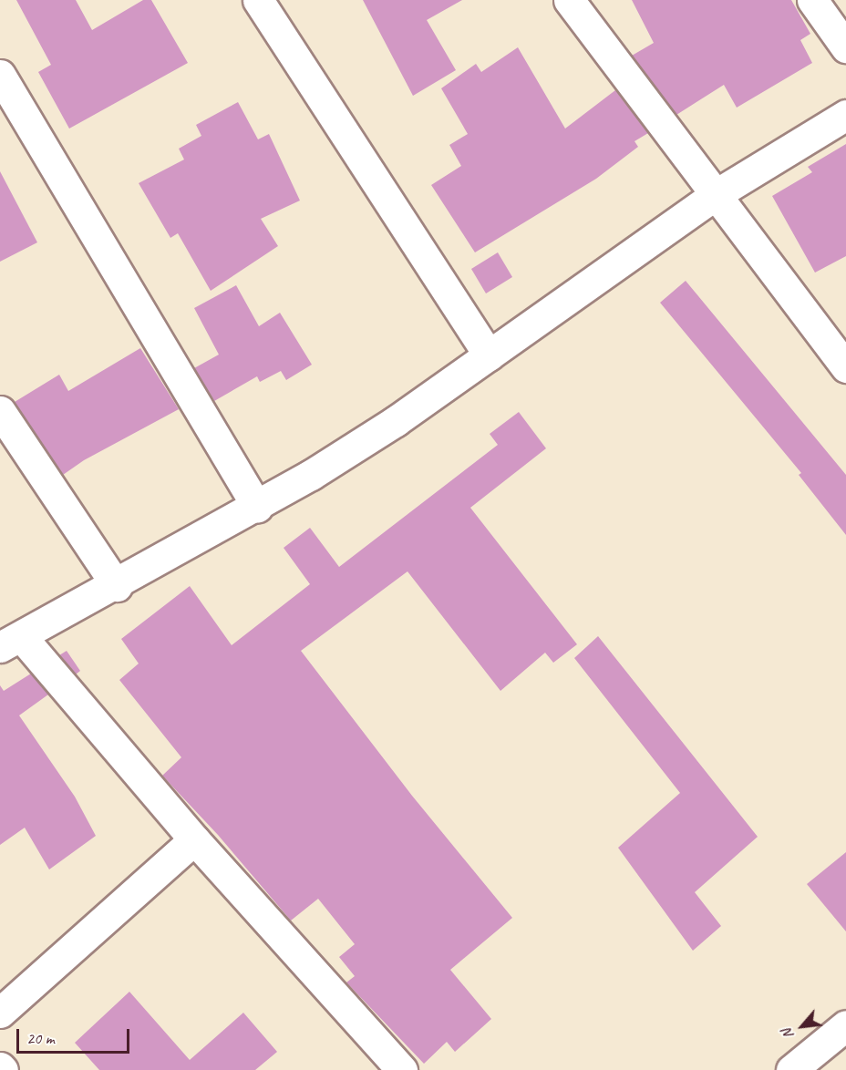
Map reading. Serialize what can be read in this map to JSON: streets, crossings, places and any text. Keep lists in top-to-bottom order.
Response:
{
  "scale_bar": "20 m",
  "north": "bottom left"
}
